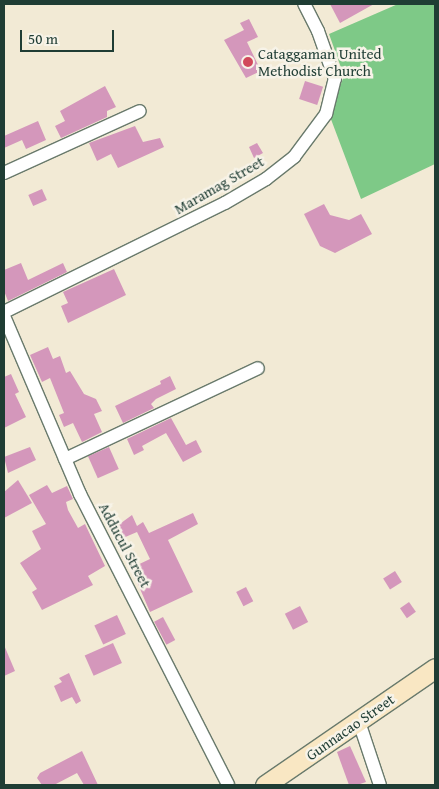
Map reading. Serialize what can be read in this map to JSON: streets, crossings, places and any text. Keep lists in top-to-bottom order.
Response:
{
  "streets": {
    "street": ["Maramag Street", "Adducul Street", "Gunnacao Street"]
  },
  "crossings": [
    ["Maramag Street", "Adducul Street"]
  ],
  "places": ["Cataggaman United Methodist Church"],
  "scale_bar": "50 m"
}
